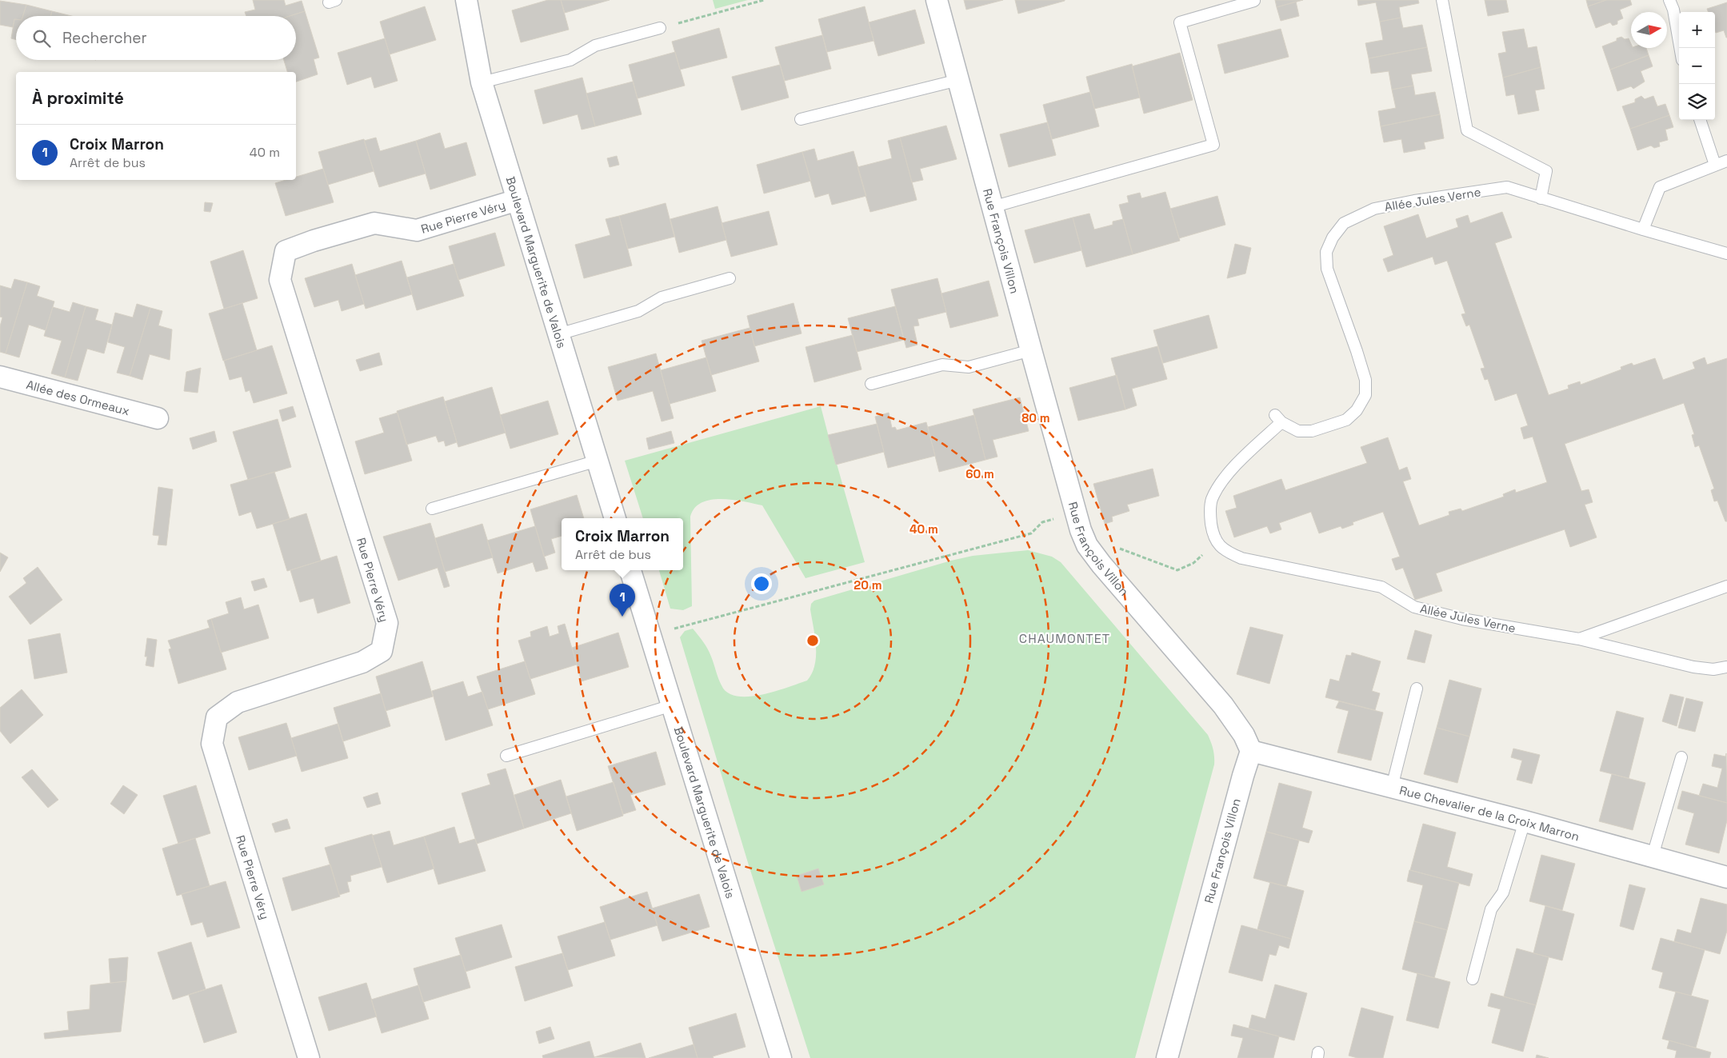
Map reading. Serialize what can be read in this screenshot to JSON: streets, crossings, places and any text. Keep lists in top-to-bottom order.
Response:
{
  "streets": {
    "street": [
      "Rue Pierre Véry",
      "Rue François Villon",
      "Boulevard Marguerite de Valois",
      "Allée des Ormeaux",
      "Rue Chevalier de la Croix Marron"
    ],
    "lane": ["Allée Jules Verne"]
  },
  "crossings": [
    ["Rue Pierre Véry", "Boulevard Marguerite de Valois"],
    ["Rue François Villon", "Rue Chevalier de la Croix Marron"]
  ],
  "districts": ["CHAUMONTET"],
  "north": "right",
  "page": {
    "map_buttons": ["+", "−"],
    "search": "Rechercher",
    "heading": "À proximité",
    "list": [
      {
        "mark": "1",
        "name": "Croix Marron",
        "note": "Arrêt de bus",
        "value": "40 m"
      }
    ],
    "popup": ["Croix Marron", "Arrêt de bus"],
    "pins": "1"
  },
  "rings": [
    "80 m",
    "60 m",
    "40 m",
    "20 m"
  ]
}
